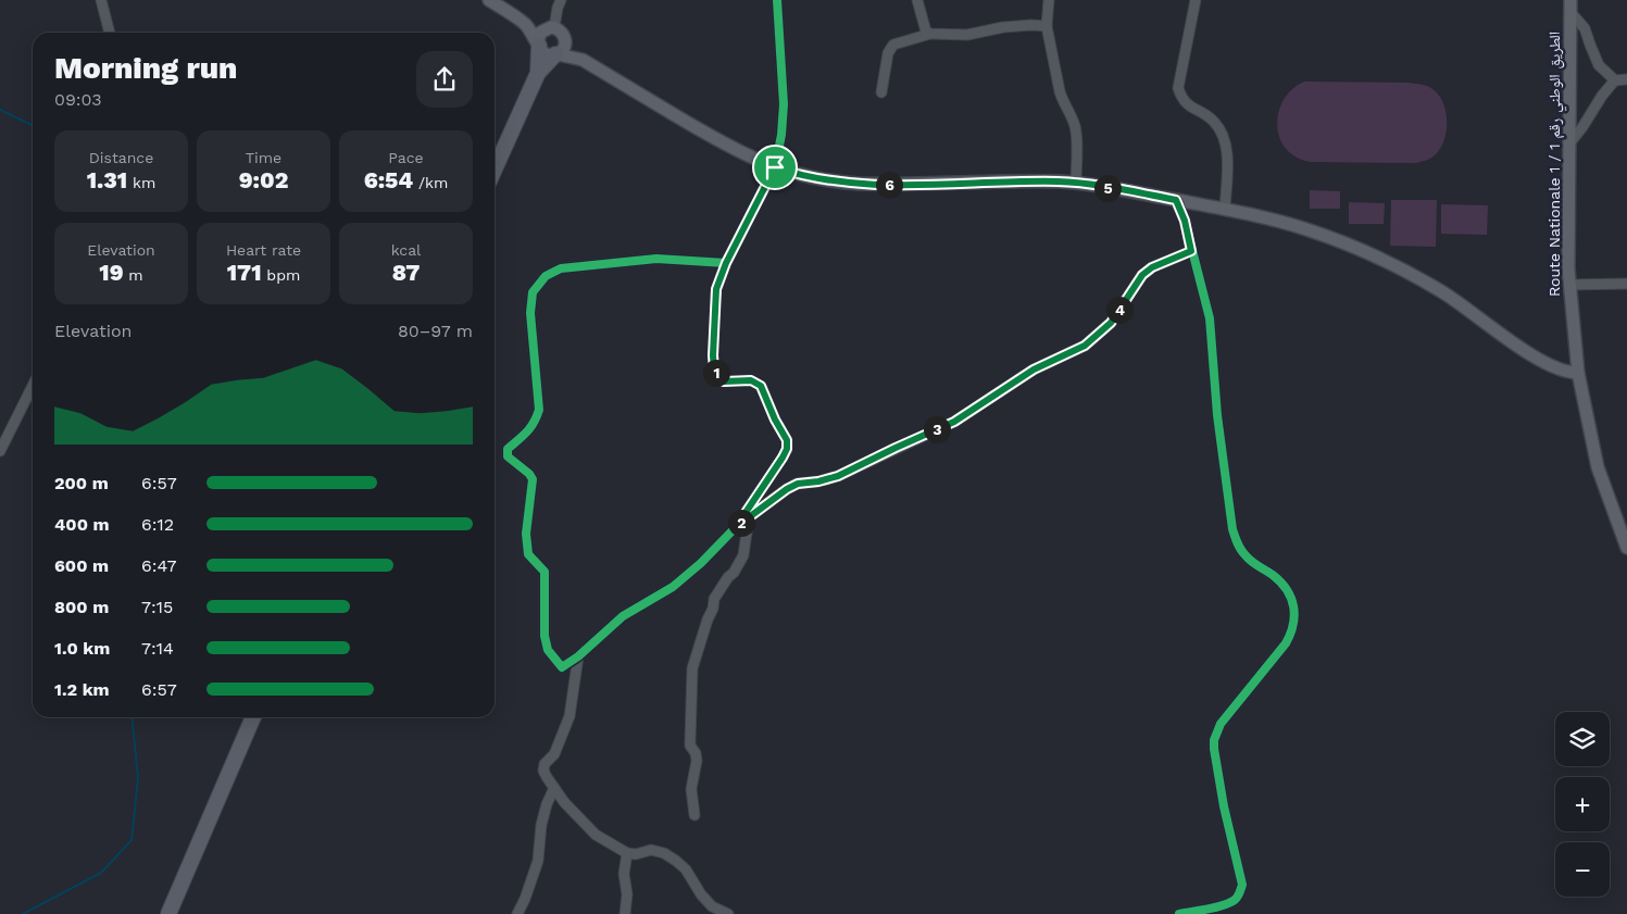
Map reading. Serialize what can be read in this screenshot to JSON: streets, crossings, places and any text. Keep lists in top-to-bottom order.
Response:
{
  "streets": {
    "main road": ["Route Nationale 1 / الطريق الوطني رقم 1"]
  },
  "page": {
    "heading": ["Morning run", "09:03"],
    "stats": [
      ["Distance", "1.31 km"],
      ["Time", "9:02"],
      ["Pace", "6:54 /km"],
      ["Elevation", "19 m"],
      ["Heart rate", "171 bpm"],
      ["kcal", "87"]
    ],
    "pins": [
      "6",
      "5",
      "4",
      "1",
      "3",
      "2"
    ],
    "chart": ["Elevation", "80–97 m"],
    "list": [
      {
        "name": "200 m",
        "note": "6:57"
      },
      {
        "name": "400 m",
        "note": "6:12"
      },
      {
        "name": "600 m",
        "note": "6:47"
      },
      {
        "name": "800 m",
        "note": "7:15"
      },
      {
        "name": "1.0 km",
        "note": "7:14"
      },
      {
        "name": "1.2 km",
        "note": "6:57"
      }
    ],
    "map_buttons": ["+", "−"]
  }
}
